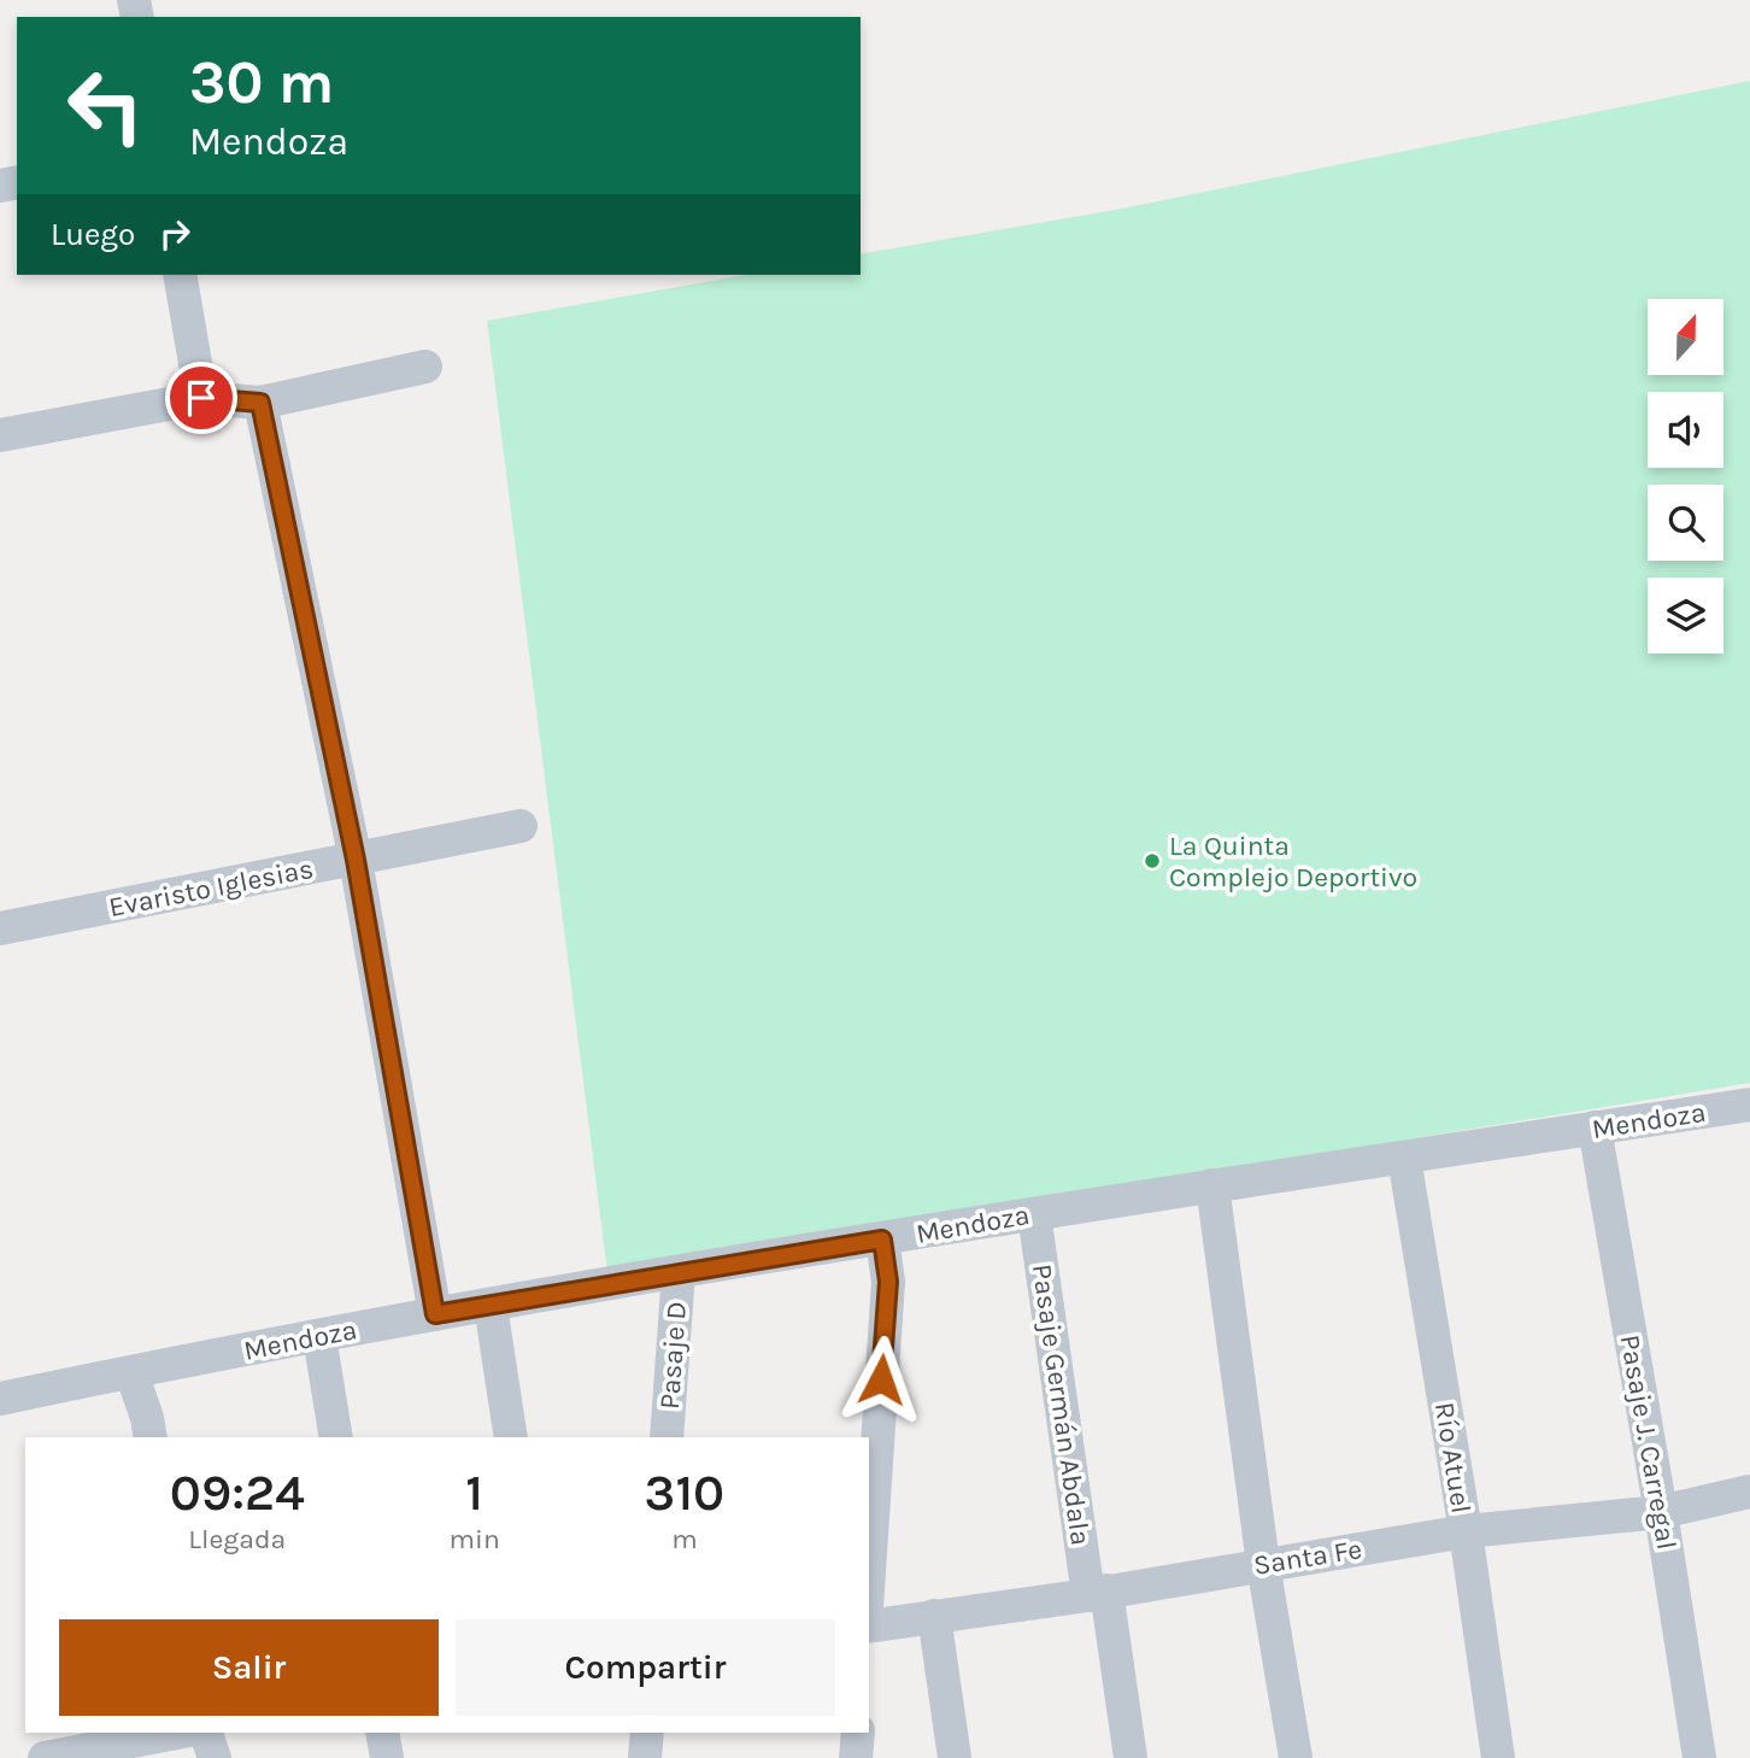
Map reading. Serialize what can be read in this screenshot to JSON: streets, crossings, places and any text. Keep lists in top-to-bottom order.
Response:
{
  "streets": {
    "street": [
      "Evaristo Iglesias",
      "Mendoza",
      "Pasaje D",
      "Pasaje Germán Abdala",
      "Pasaje J. Carregal",
      "Río Atuel",
      "Santa Fe"
    ]
  },
  "crossings": [
    ["Mendoza", "Pasaje D"],
    ["Mendoza", "Pasaje Germán Abdala"],
    ["Mendoza", "Pasaje J. Carregal"],
    ["Mendoza", "Río Atuel"],
    ["Pasaje Germán Abdala", "Santa Fe"],
    ["Pasaje J. Carregal", "Santa Fe"],
    ["Río Atuel", "Santa Fe"]
  ],
  "places": ["La Quinta Complejo Deportivo"],
  "north": "top",
  "page": {
    "turn": ["30 m", "Mendoza"],
    "then": "Luego",
    "eta": [
      "09:24",
      "Llegada",
      "1",
      "min",
      "310",
      "m"
    ],
    "buttons": ["Salir", "Compartir"]
  }
}
